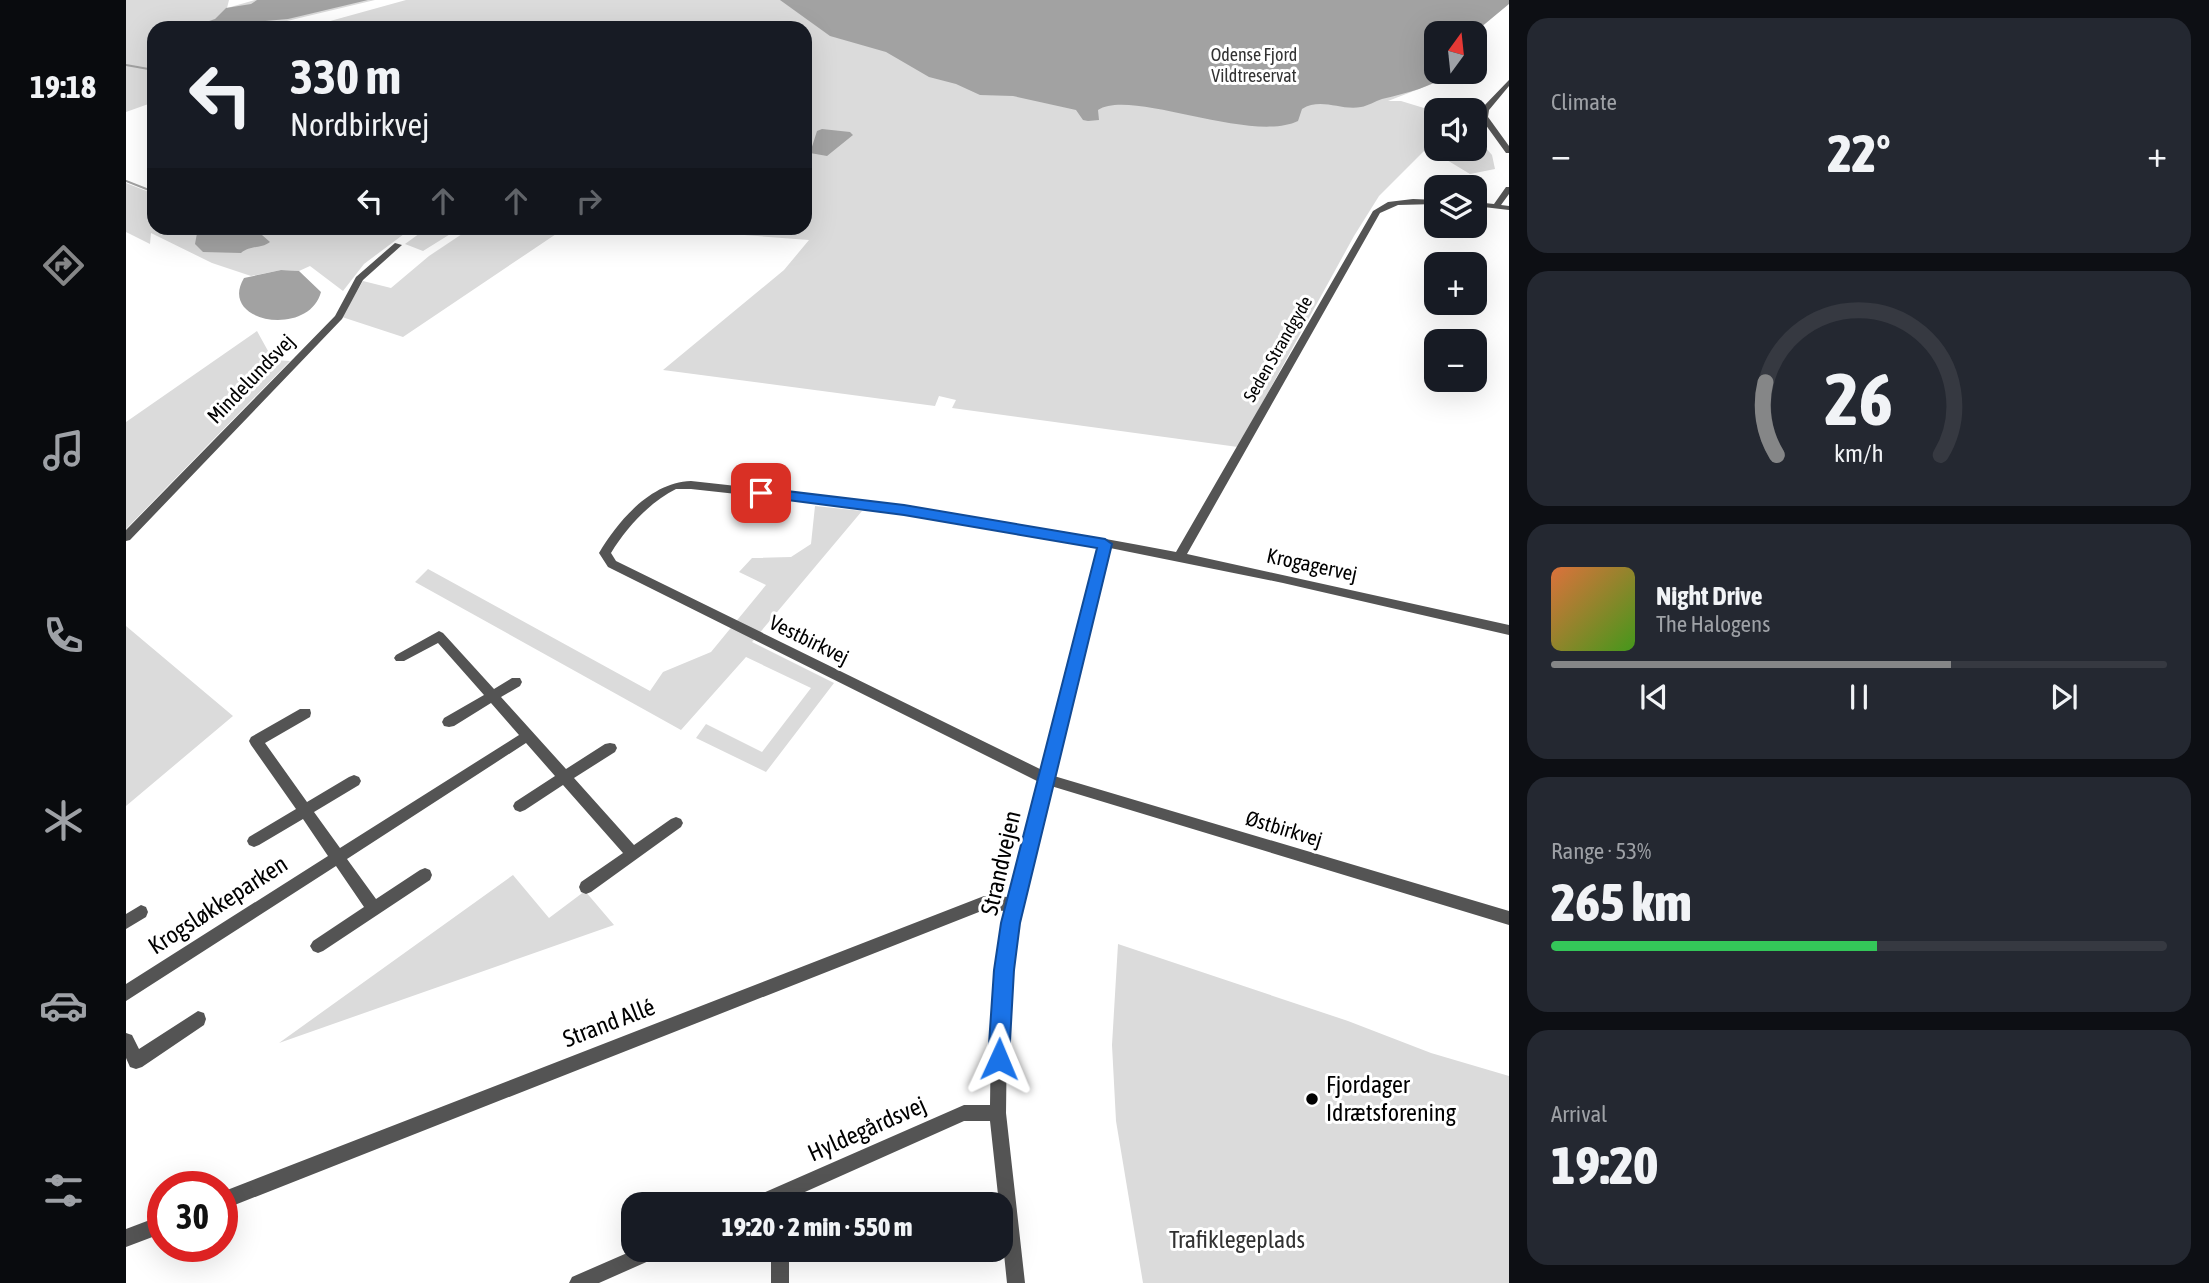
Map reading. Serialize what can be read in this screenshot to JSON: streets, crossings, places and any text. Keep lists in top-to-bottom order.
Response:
{
  "streets": {
    "street": [
      "Seden Strandgyde",
      "Mindelundsvej",
      "Krogagervej",
      "Vestbirkvej",
      "Østbirkvej",
      "Strandvejen",
      "Krogsløkkeparken",
      "Strand Allé",
      "Hyldegårdsvej"
    ]
  },
  "crossings": [
    ["Seden Strandgyde", "Krogagervej"],
    ["Krogagervej", "Vestbirkvej"],
    ["Krogagervej", "Strandvejen"],
    ["Vestbirkvej", "Østbirkvej"],
    ["Vestbirkvej", "Strandvejen"],
    ["Østbirkvej", "Strandvejen"],
    ["Strandvejen", "Strand Allé"],
    ["Strandvejen", "Hyldegårdsvej"]
  ],
  "parks": ["Odense Fjord Vildtreservat", "Trafiklegeplads"],
  "places": ["Fjordager Idrætsforening"],
  "north": "top",
  "page": {
    "tabs": "19:18",
    "tile": [
      "Climate",
      ["Range · 53%", "265 km"],
      ["Arrival", "19:20"]
    ],
    "map_buttons": ["+", "−"],
    "turn": ["330 m", "Nordbirkvej"],
    "heat": ["−", "22°", "+"],
    "song": ["Night Drive", "The Halogens"],
    "limit": "30",
    "trip": "19:20 · 2 min · 550 m",
    "gauge": ["26", "km/h"]
  }
}
